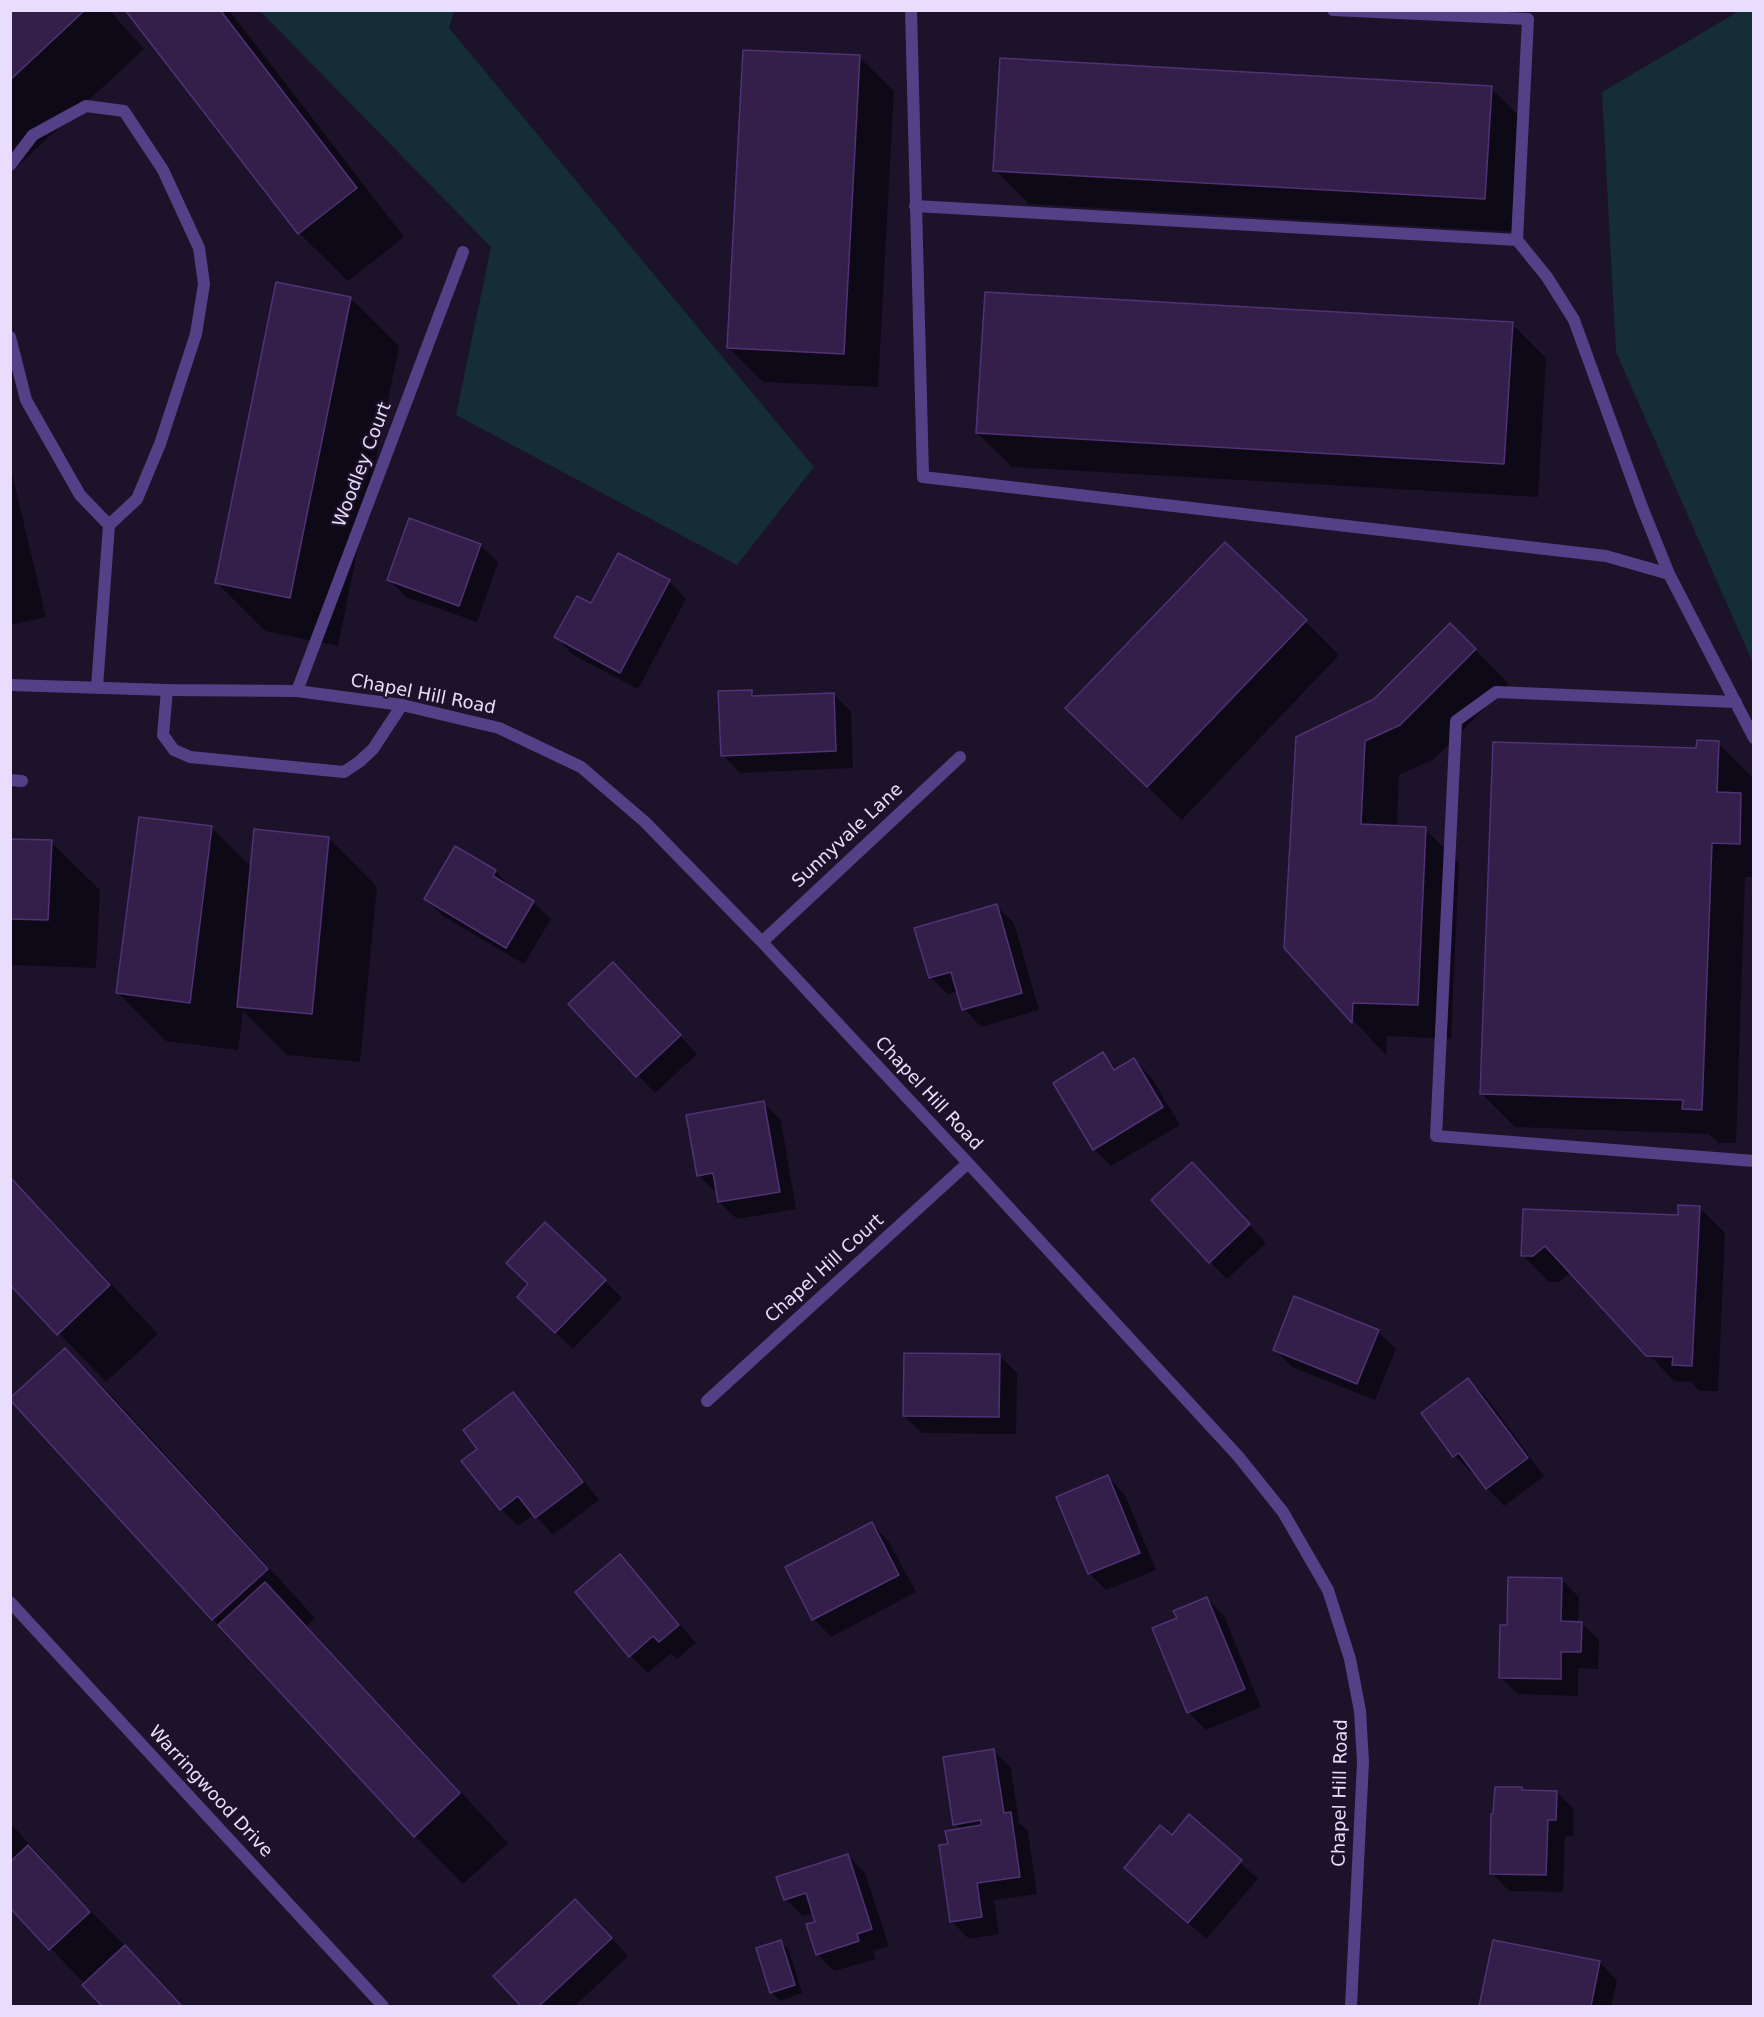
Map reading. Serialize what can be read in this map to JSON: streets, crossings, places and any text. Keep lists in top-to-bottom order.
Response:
{
  "streets": {
    "street": [
      "Woodley Court",
      "Chapel Hill Road",
      "Sunnyvale Lane",
      "Chapel Hill Court",
      "Warringwood Drive"
    ]
  },
  "crossings": [
    ["Woodley Court", "Chapel Hill Road"],
    ["Chapel Hill Road", "Sunnyvale Lane"],
    ["Chapel Hill Road", "Chapel Hill Court"]
  ]
}
